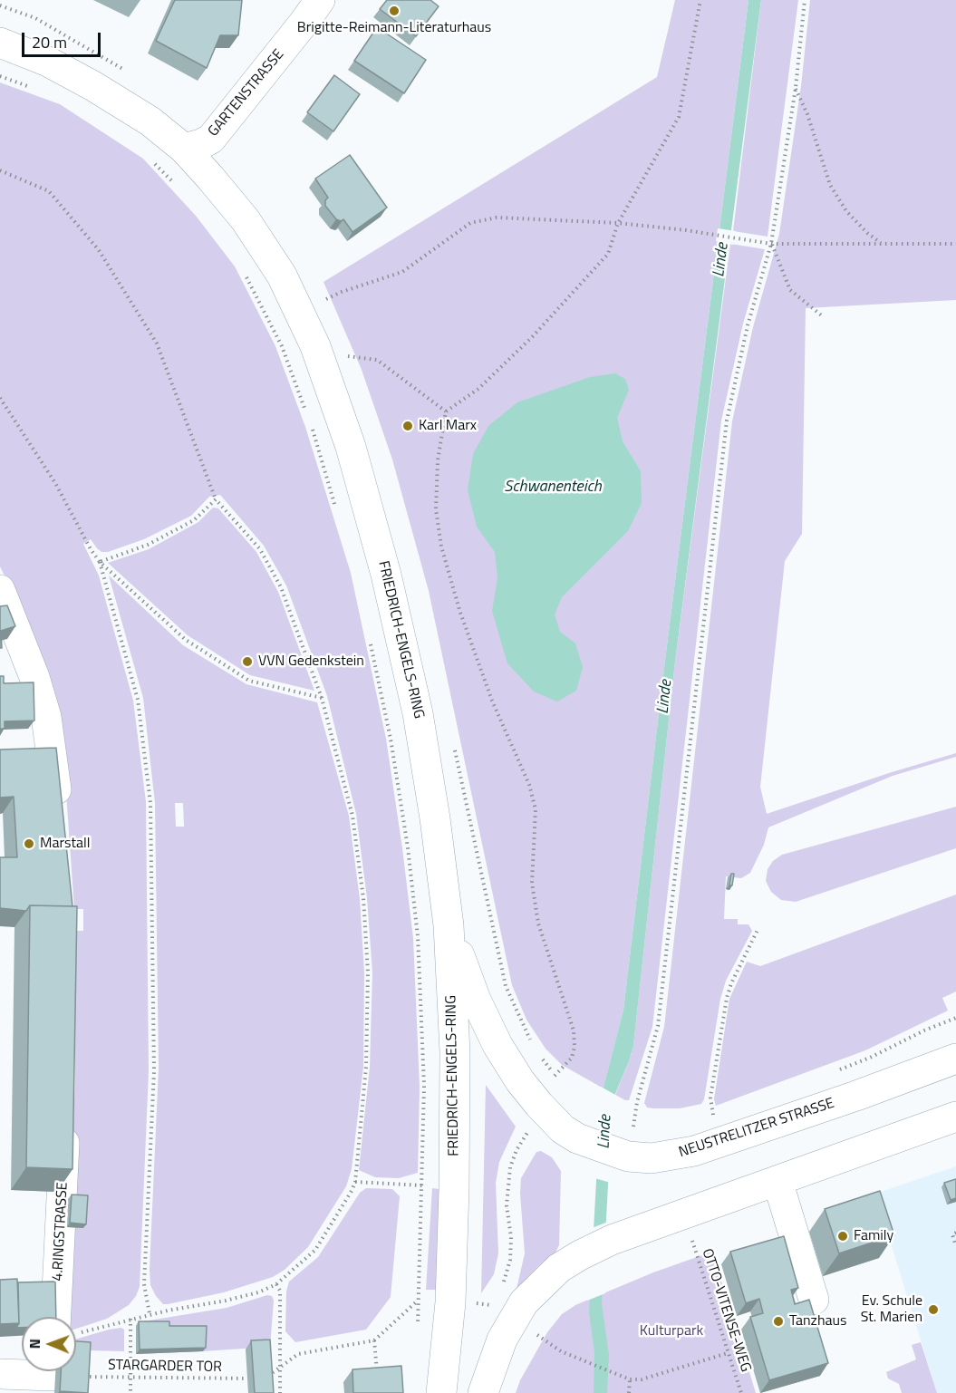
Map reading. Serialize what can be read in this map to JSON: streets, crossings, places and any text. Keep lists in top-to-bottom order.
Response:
{
  "streets": {
    "main road": [
      "GARTENSTRASSE",
      "FRIEDRICH-ENGELS-RING",
      "NEUSTRELITZER STRASSE",
      "4.RINGSTRASSE"
    ],
    "path": ["OTTO-VITENSE-WEG", "STARGARDER TOR"]
  },
  "crossings": [
    ["GARTENSTRASSE", "FRIEDRICH-ENGELS-RING"],
    ["FRIEDRICH-ENGELS-RING", "NEUSTRELITZER STRASSE"]
  ],
  "water": ["Linde", "Schwanenteich"],
  "parks": ["Kulturpark"],
  "places": [
    "Brigitte-Reimann-Literaturhaus",
    "Karl Marx",
    "VVN Gedenkstein",
    "Marstall",
    "Family",
    "Ev. Schule St. Marien",
    "Tanzhaus"
  ],
  "scale_bar": "20 m",
  "north": "left"
}
